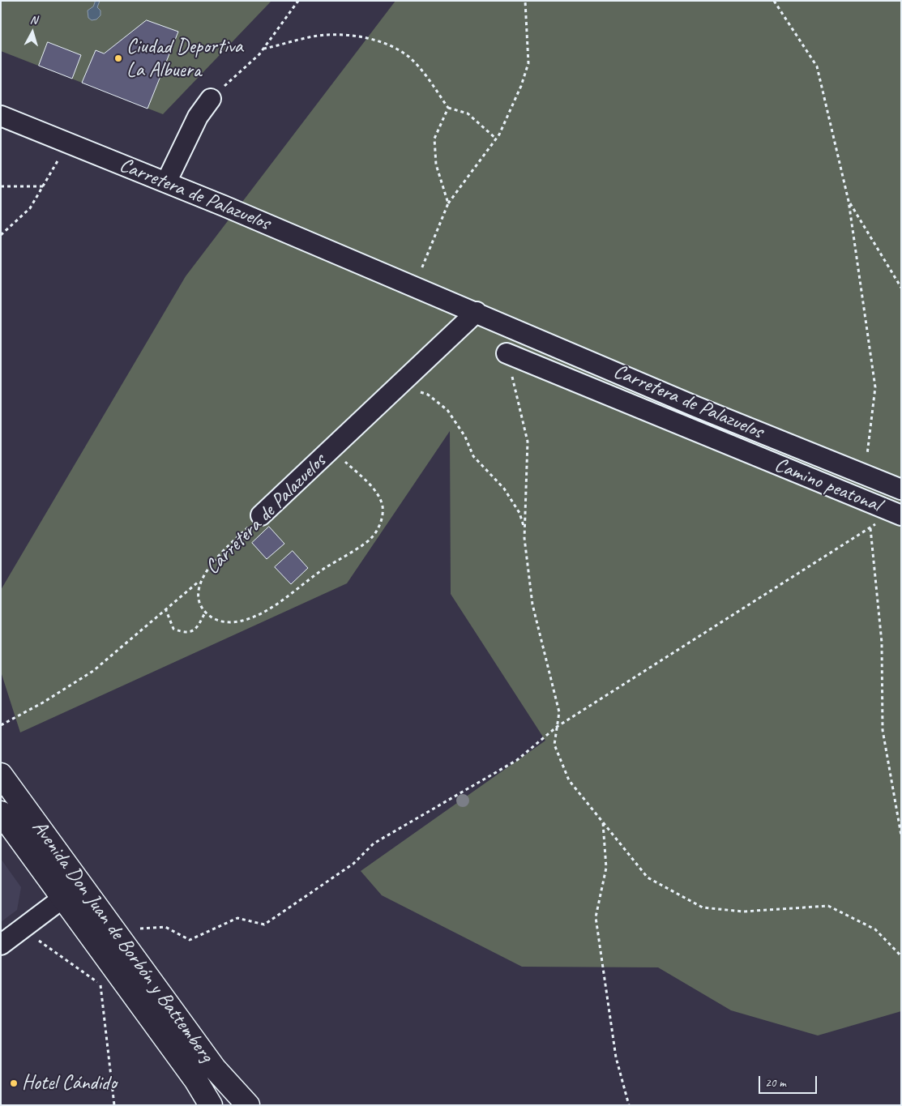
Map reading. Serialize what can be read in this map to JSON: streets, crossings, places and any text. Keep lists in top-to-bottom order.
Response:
{
  "streets": {
    "main road": ["Avenida Don Juan de Borbón y Battemberg"],
    "street": ["Carretera de Palazuelos", "Camino peatonal"]
  },
  "places": ["Ciudad Deportiva La Albuera", "Hotel Cándido"],
  "scale_bar": "20 m",
  "north": "top"
}
